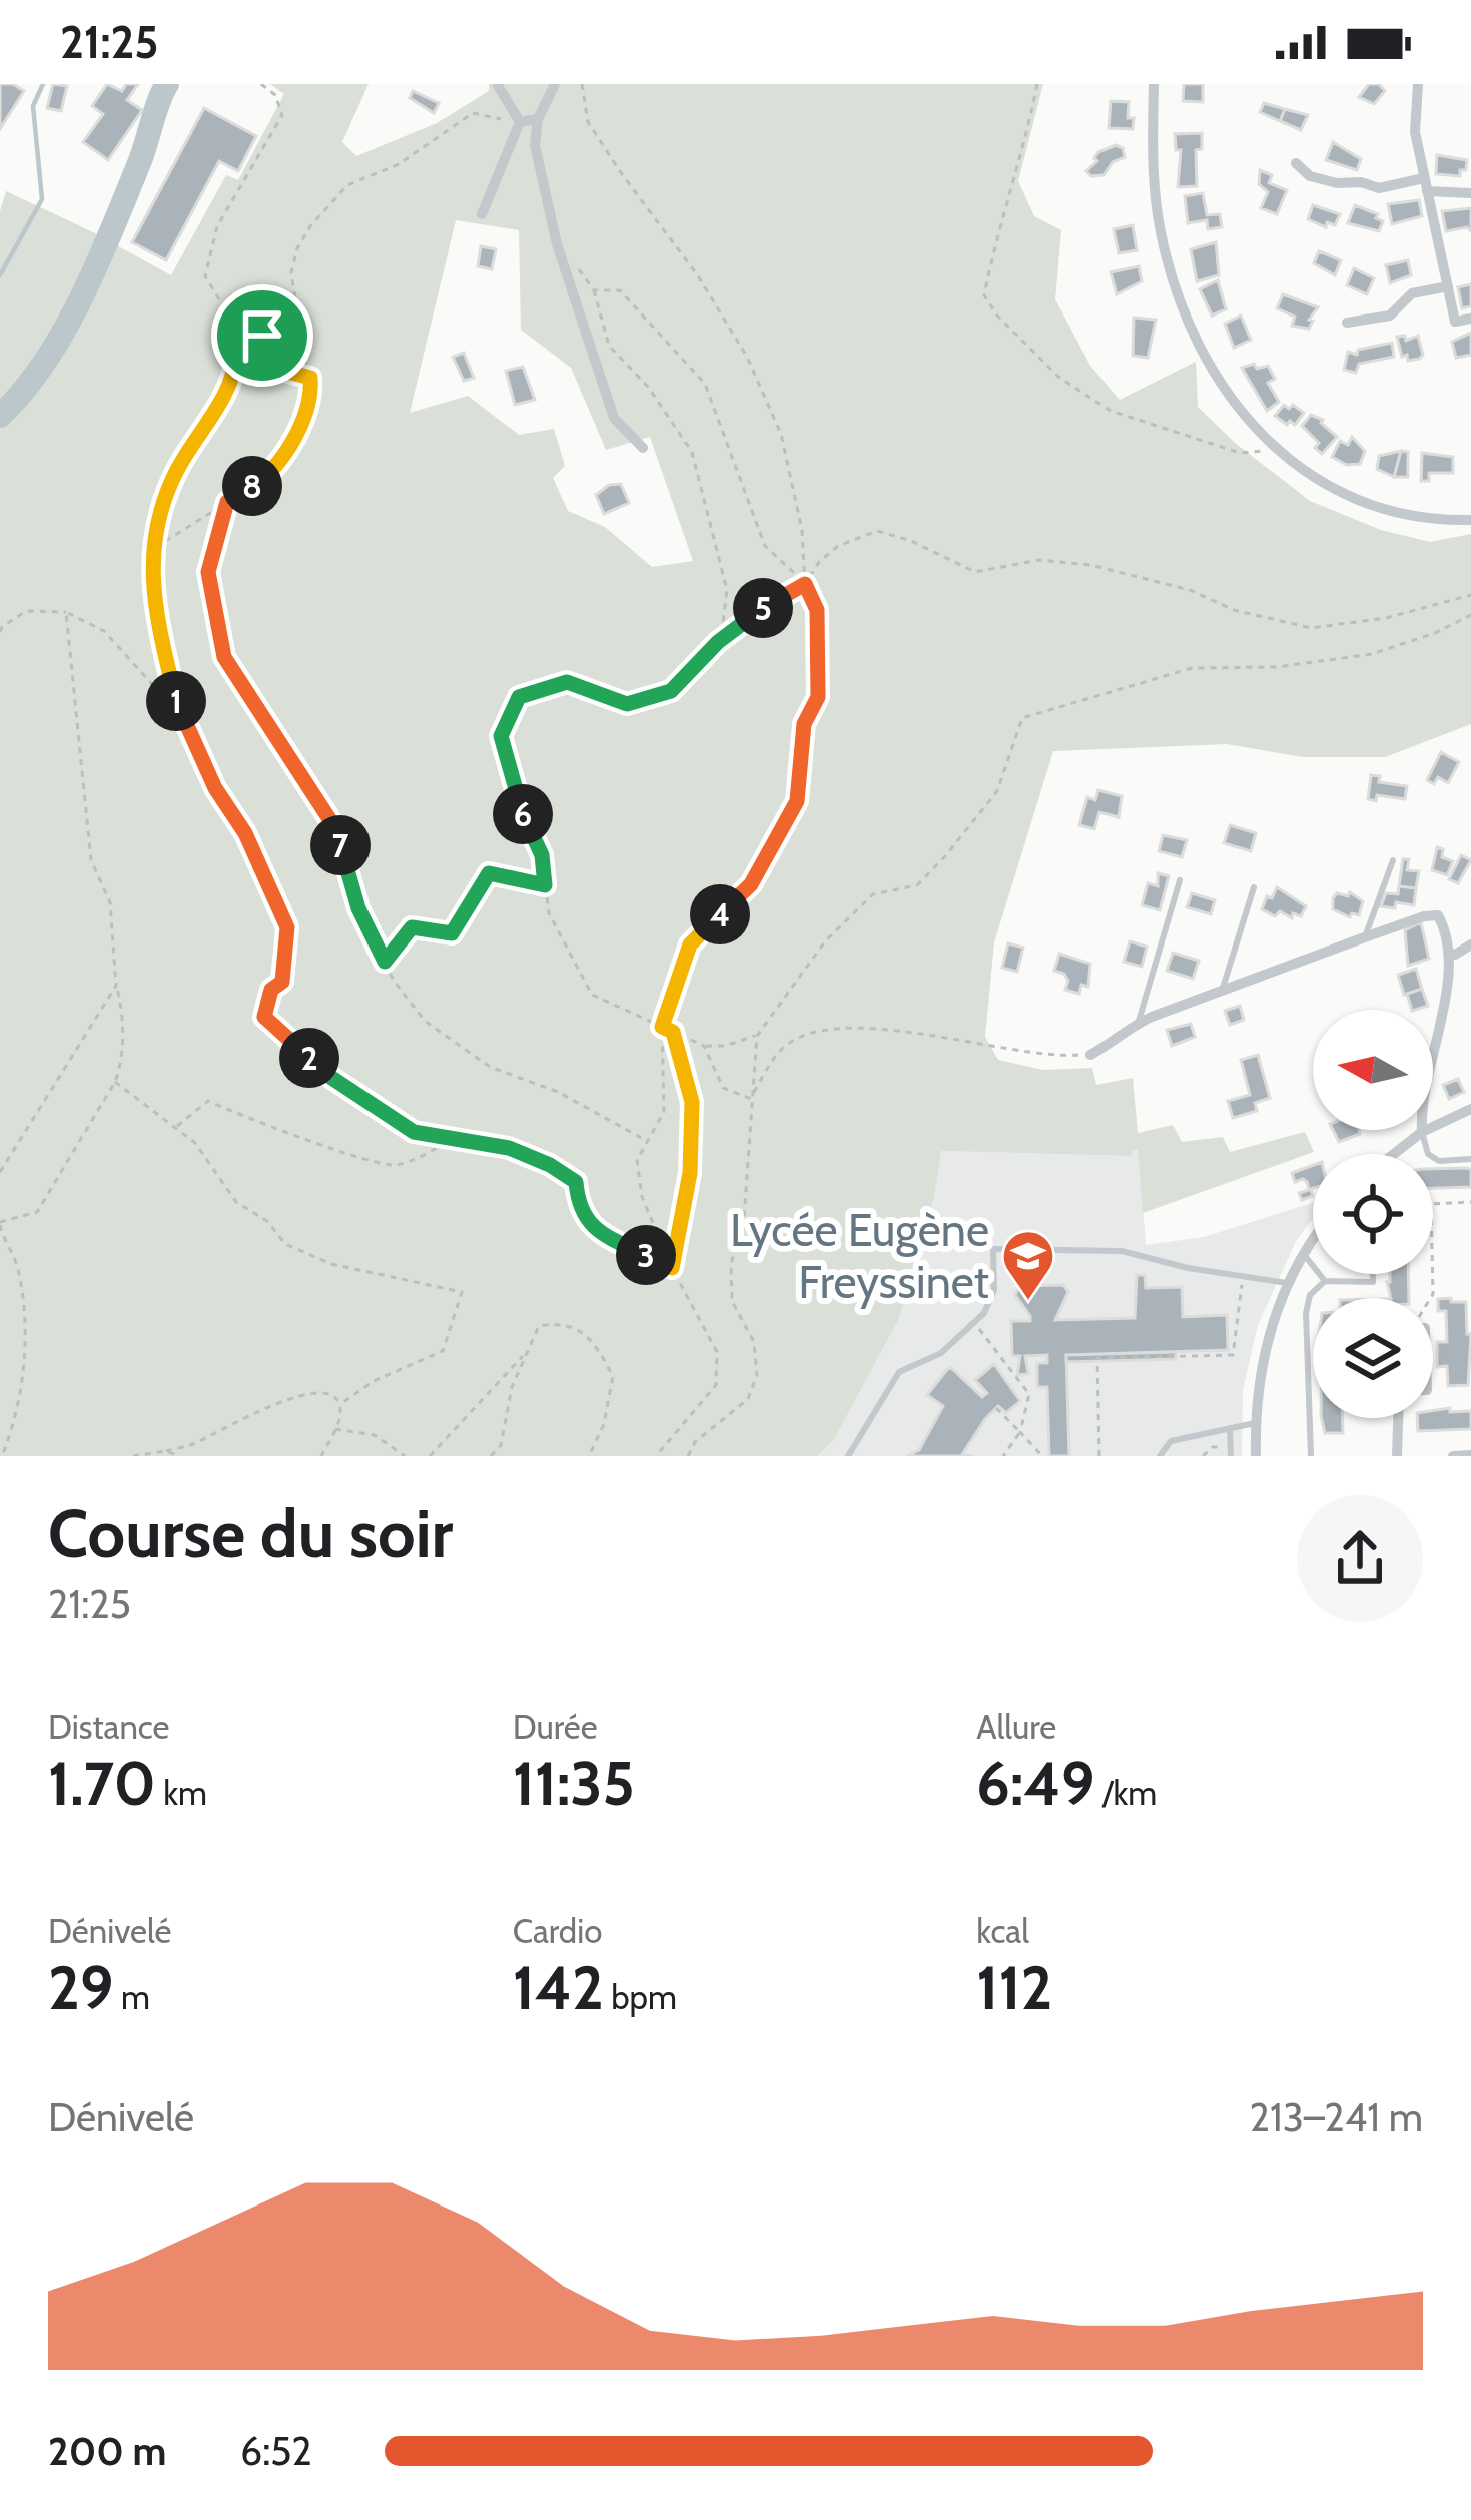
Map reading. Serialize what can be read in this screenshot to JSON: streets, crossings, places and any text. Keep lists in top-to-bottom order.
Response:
{
  "places": {
    "school or university": ["Lycée Eugène Freyssinet"]
  },
  "north": "left",
  "page": {
    "status": "21:25",
    "pins": [
      "8",
      "5",
      "1",
      "6",
      "7",
      "4",
      "2",
      "3"
    ],
    "heading": ["Course du soir", "21:25"],
    "stats": [
      ["Distance", "1.70 km"],
      ["Durée", "11:35"],
      ["Allure", "6:49 /km"],
      ["Dénivelé", "29 m"],
      ["Cardio", "142 bpm"],
      ["kcal", "112"]
    ],
    "chart": ["Dénivelé", "213–241 m"],
    "list": [
      {
        "name": "200 m",
        "note": "6:52"
      }
    ]
  }
}
